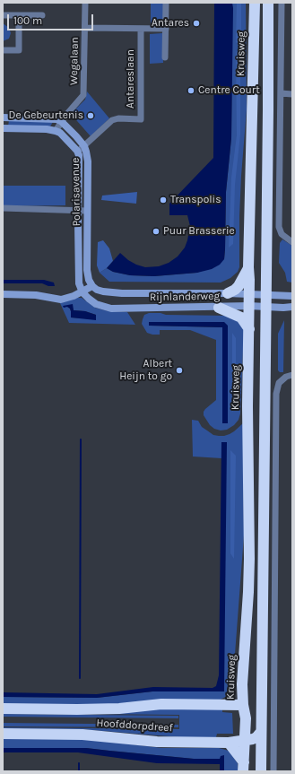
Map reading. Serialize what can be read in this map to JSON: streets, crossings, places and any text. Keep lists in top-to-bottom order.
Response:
{
  "streets": {
    "highway": ["Kruisweg", "Hoofddorpdreef"],
    "street": [
      "Wegalaan",
      "Antareslaan",
      "Polarisavenue",
      "Rijnlanderweg"
    ]
  },
  "crossings": [
    ["Kruisweg", "Rijnlanderweg"],
    ["Kruisweg", "Hoofddorpdreef"],
    ["Wegalaan", "Polarisavenue"],
    ["Antareslaan", "Polarisavenue"],
    ["Polarisavenue", "Rijnlanderweg"]
  ],
  "places": [
    "Antares",
    "Centre Court",
    "De Gebeurtenis",
    "Transpolis",
    "Puur Brasserie",
    "Albert Heijn to go"
  ],
  "scale_bar": "100 m"
}
